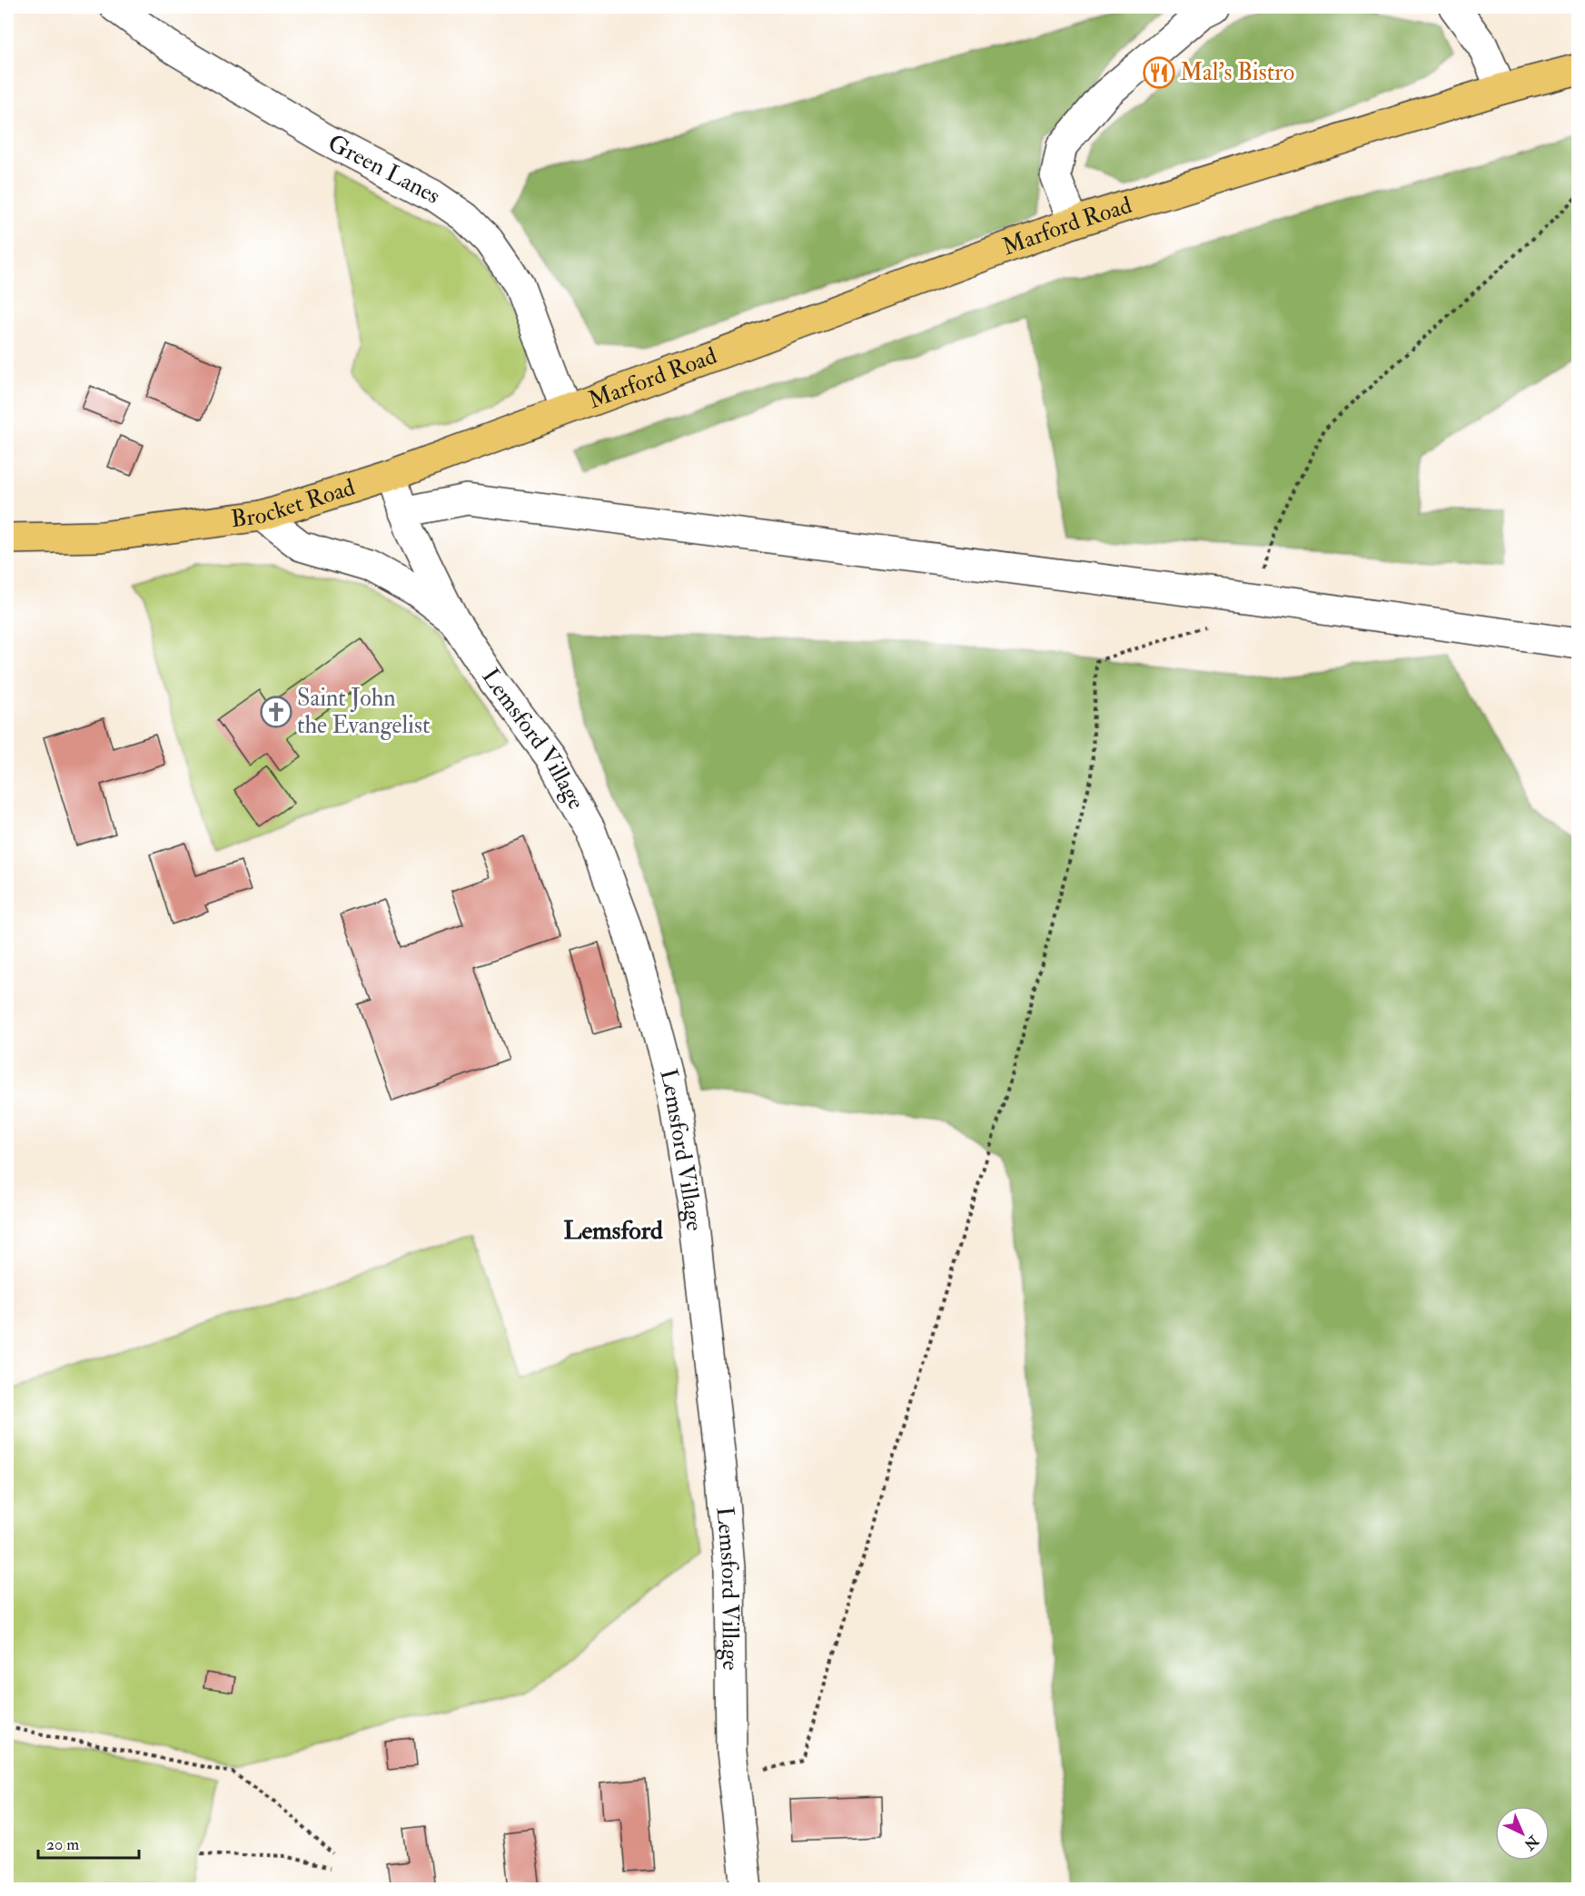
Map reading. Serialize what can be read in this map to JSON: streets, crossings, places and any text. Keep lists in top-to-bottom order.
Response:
{
  "streets": {
    "main road": ["Marford Road", "Brocket Road"],
    "street": ["Green Lanes", "Lemsford Village"]
  },
  "crossings": [
    ["Green Lanes", "Marford Road"],
    ["Green Lanes", "Brocket Road"],
    ["Marford Road", "Brocket Road"],
    ["Brocket Road", "Lemsford Village"]
  ],
  "districts": ["Lemsford"],
  "places": {
    "restaurant": ["Mal's Bistro"],
    "church": ["Saint John the Evangelist"]
  },
  "scale_bar": "20 m",
  "north": "bottom right"
}
